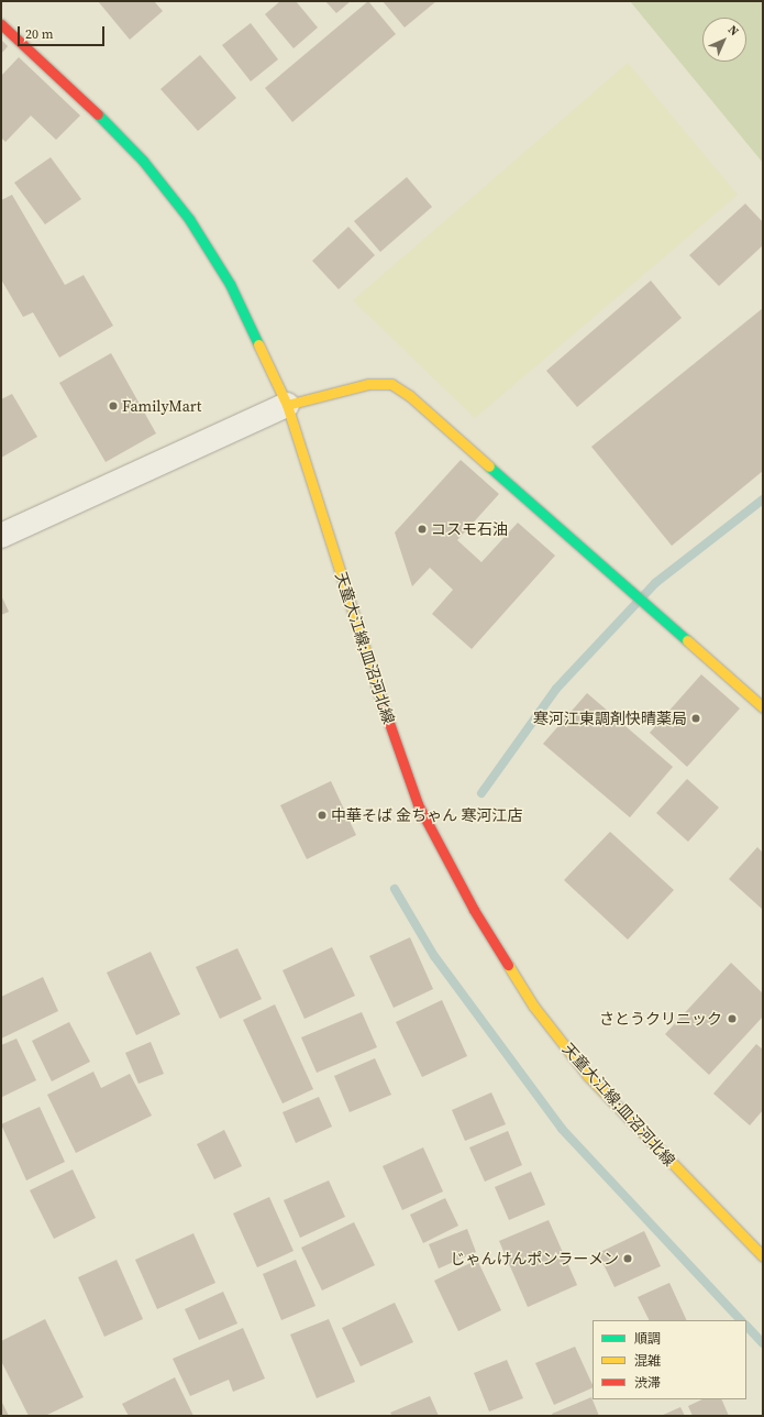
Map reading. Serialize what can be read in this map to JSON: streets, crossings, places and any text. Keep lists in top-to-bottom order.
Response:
{
  "streets": {
    "main road": ["天童大江線;皿沼河北線"]
  },
  "places": [
    "FamilyMart",
    "コスモ石油",
    "寒河江東調剤快晴薬局",
    "中華そば 金ちゃん 寒河江店",
    "さとうクリニック",
    "じゃんけんポンラーメン"
  ],
  "legend": ["順調", "混雑", "渋滞"],
  "scale_bar": "20 m",
  "north": "top right"
}
